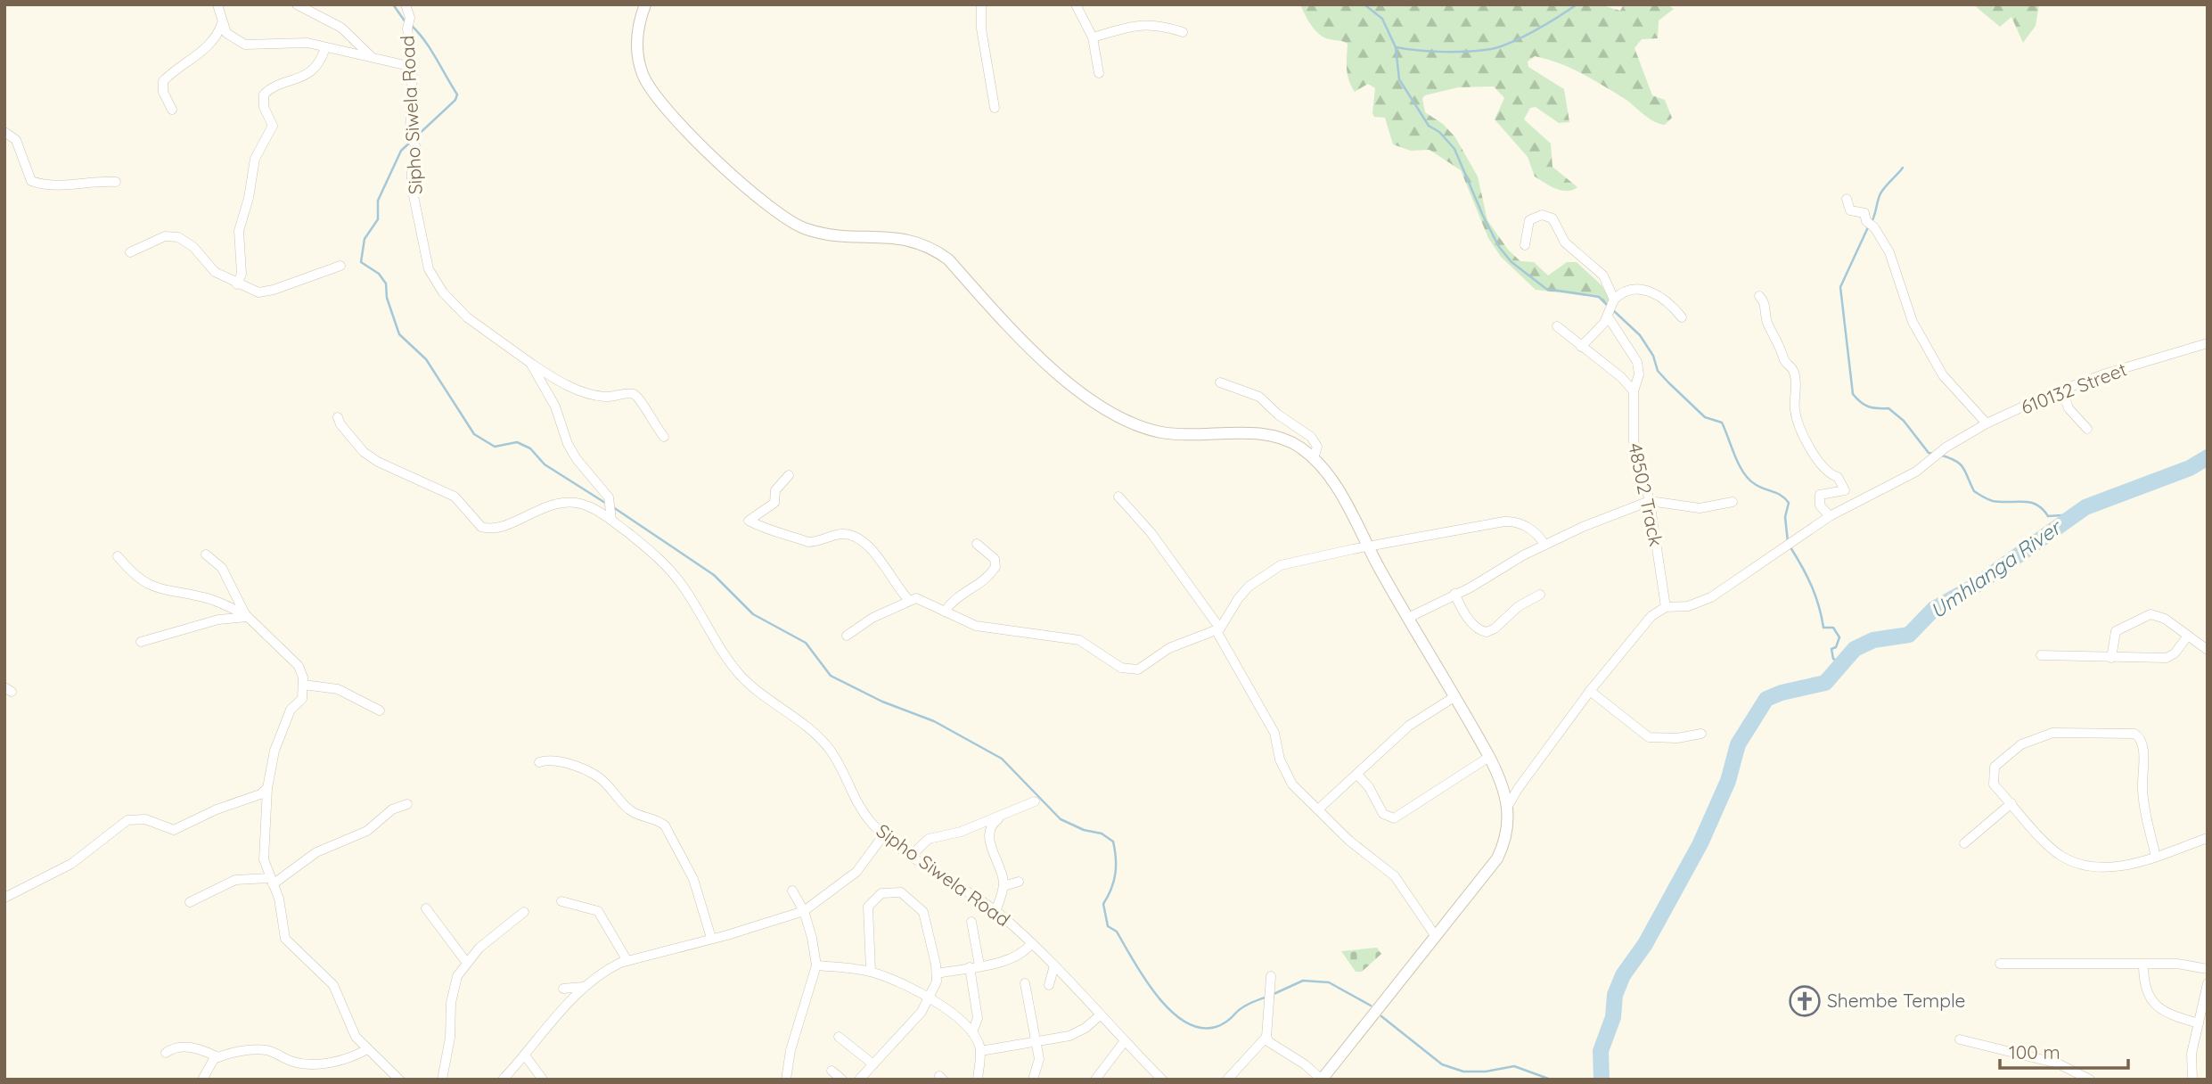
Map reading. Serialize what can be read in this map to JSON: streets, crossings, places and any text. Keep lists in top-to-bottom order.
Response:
{
  "streets": {
    "street": ["Sipho Siwela Road", "610132 Street", "48502 Track"]
  },
  "water": ["Umhlanga River"],
  "places": {
    "church": ["Shembe Temple"]
  },
  "scale_bar": "100 m"
}
